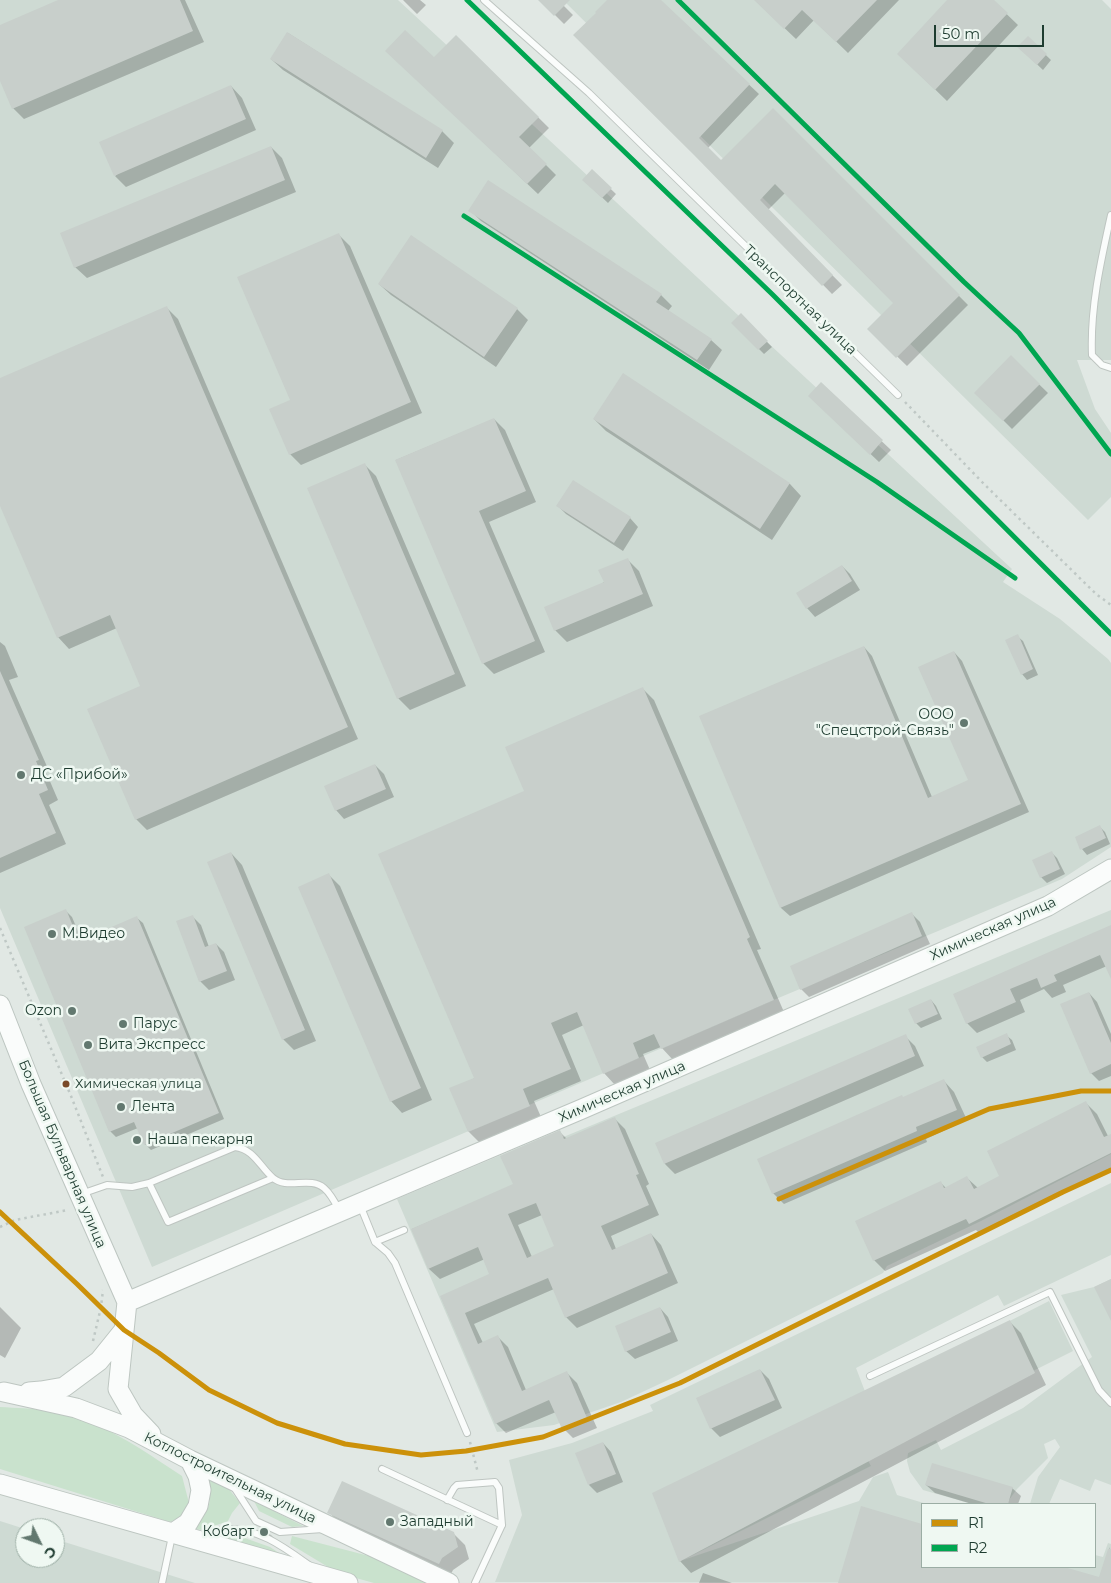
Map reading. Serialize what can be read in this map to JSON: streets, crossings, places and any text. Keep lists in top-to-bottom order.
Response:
{
  "streets": {
    "main road": ["Химическая улица", "Большая Бульварная улица", "Котлостроительная улица"],
    "lane": ["Транспортная улица"]
  },
  "crossings": [
    ["Химическая улица", "Большая Бульварная улица"]
  ],
  "places": [
    "ООО \"Спецстрой-Связь\"",
    "ДC «Прибой»",
    "М.Видео",
    "Ozon",
    "Парус",
    "Вита Экспресс",
    "Химическая улица",
    "Лента",
    "Наша пекарня",
    "Западный",
    "Кобарт"
  ],
  "lines": ["transit line R2", "transit line R1"],
  "legend": ["R1", "R2"],
  "scale_bar": "50 m",
  "north": "bottom right"
}
